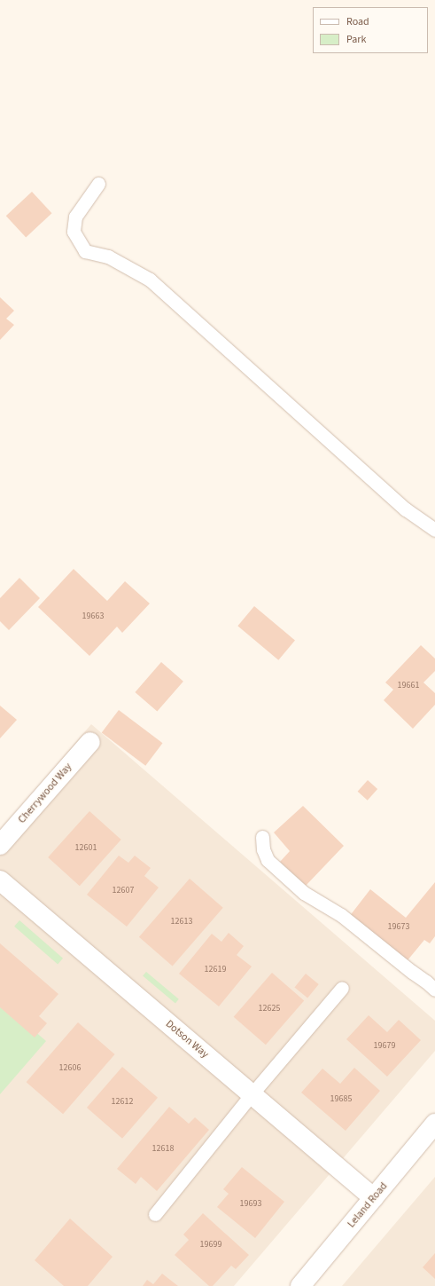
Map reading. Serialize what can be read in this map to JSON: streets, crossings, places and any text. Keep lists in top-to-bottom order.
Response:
{
  "streets": {
    "street": ["Cherrywood Way", "Dotson Way", "Leland Road"]
  },
  "crossings": [
    ["Dotson Way", "Leland Road"]
  ],
  "house_numbers": [
    "19663",
    "19661",
    "12601",
    "12607",
    "12613",
    "19673",
    "12619",
    "12625",
    "19679",
    "12606",
    "19685",
    "12612",
    "12618",
    "19693",
    "19699"
  ],
  "legend": ["Road", "Park"]
}
